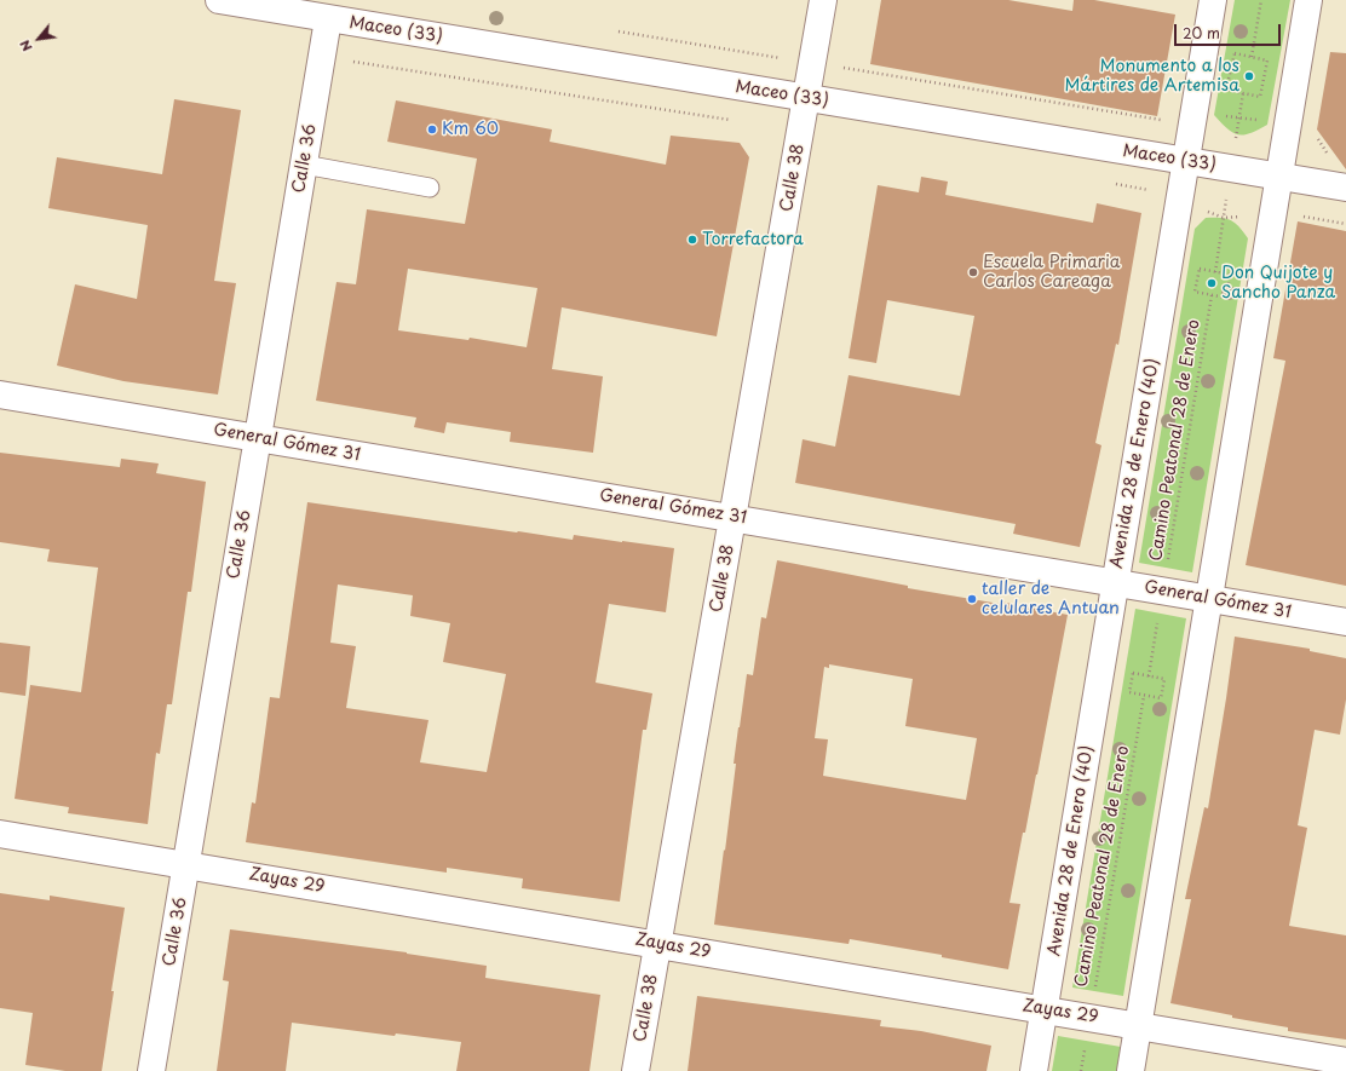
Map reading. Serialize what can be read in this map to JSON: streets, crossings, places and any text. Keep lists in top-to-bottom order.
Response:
{
  "streets": {
    "street": [
      "Maceo (33)",
      "Calle 36",
      "Calle 38",
      "General Gómez 31",
      "Avenida 28 de Enero (40)",
      "Zayas 29"
    ],
    "path": ["Camino Peatonal 28 de Enero"]
  },
  "crossings": [
    ["Maceo (33)", "Calle 36"],
    ["Maceo (33)", "Calle 38"],
    ["Maceo (33)", "Avenida 28 de Enero (40)"],
    ["Calle 36", "General Gómez 31"],
    ["Calle 36", "Zayas 29"],
    ["Calle 38", "General Gómez 31"],
    ["Calle 38", "Zayas 29"],
    ["Camino Peatonal 28 de Enero", "General Gómez 31"],
    ["Camino Peatonal 28 de Enero", "Zayas 29"],
    ["General Gómez 31", "Avenida 28 de Enero (40)"],
    ["Avenida 28 de Enero (40)", "Zayas 29"]
  ],
  "places": [
    "Monumento a los Mártires de Artemisa",
    "Km 60",
    "Torrefactora",
    "Escuela Primaria Carlos Careaga",
    "Don Quijote y Sancho Panza",
    "taller de celulares Antuan"
  ],
  "scale_bar": "20 m",
  "north": "bottom left"
}
